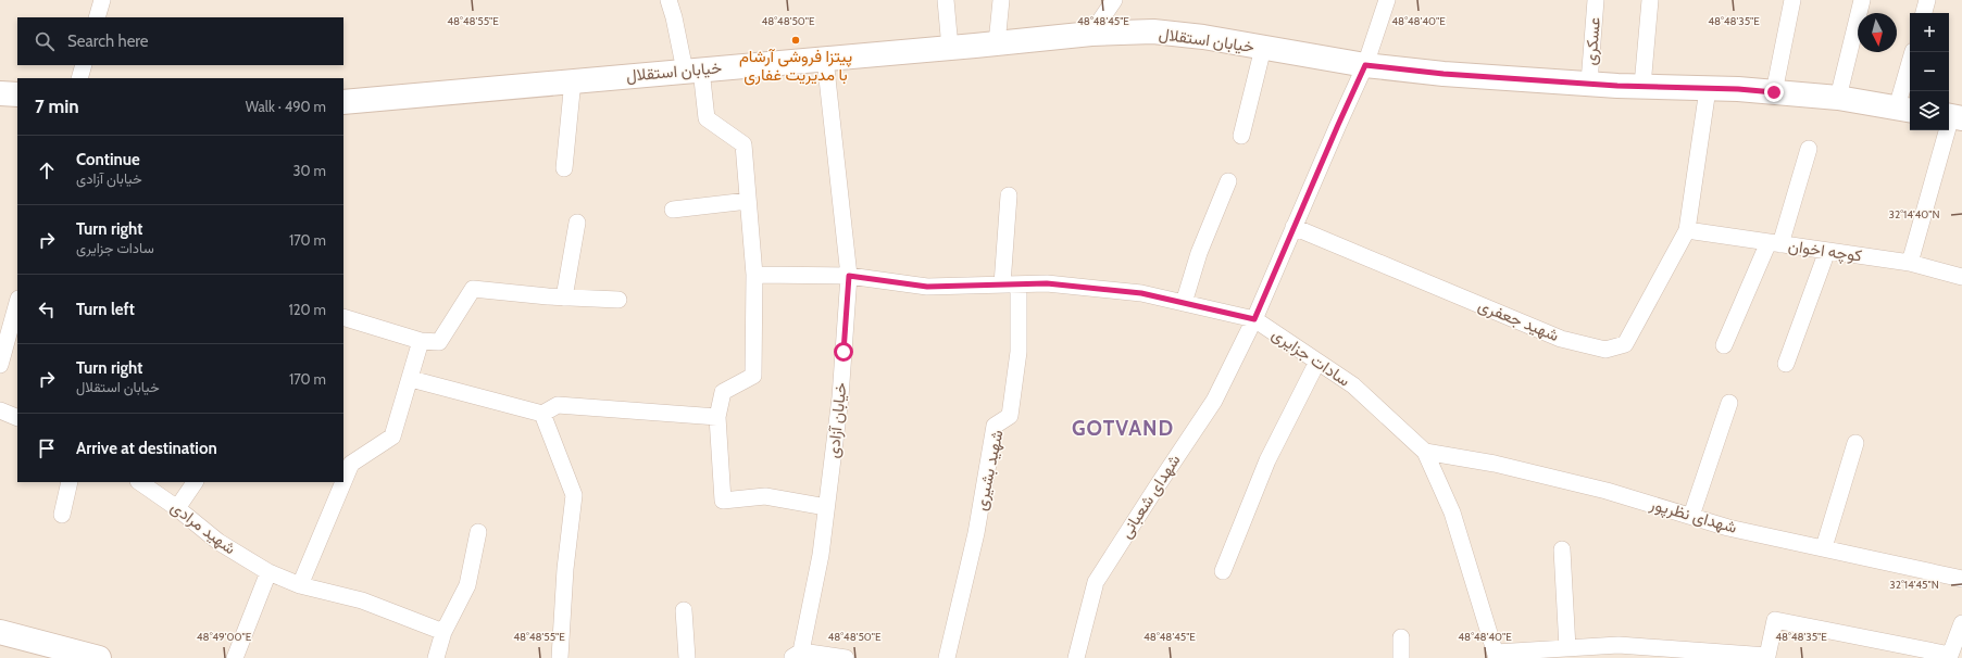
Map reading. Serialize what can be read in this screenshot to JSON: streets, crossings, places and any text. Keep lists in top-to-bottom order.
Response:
{
  "streets": {
    "street": [
      "خیابان استقلال",
      "عسکری",
      "کوچه اخوان",
      "شهید جعفری",
      "سادات جزایری",
      "خیابان آزادی",
      "شهید بشیری",
      "شهدای شعبانی",
      "شهدای نظرپور",
      "شهید مرادی"
    ]
  },
  "crossings": [
    ["خیابان استقلال", "عسکری"],
    ["خیابان استقلال", "شهید جعفری"],
    ["خیابان استقلال", "خیابان آزادی"],
    ["خیابان استقلال", "شهدای شعبانی"],
    ["کوچه اخوان", "شهید جعفری"],
    ["شهید جعفری", "شهدای شعبانی"],
    ["سادات جزایری", "خیابان آزادی"],
    ["سادات جزایری", "شهید بشیری"],
    ["سادات جزایری", "شهدای شعبانی"],
    ["سادات جزایری", "شهدای نظرپور"]
  ],
  "districts": ["GOTVAND"],
  "places": ["پیتزا فروشی آرشام با مدیریت غفاری"],
  "north": "bottom",
  "page": {
    "map_buttons": ["+", "−"],
    "search": "Search here",
    "heading": ["7 min", "Walk · 490 m"],
    "list": [
      ["Continue", "خیابان آزادی", "30 m"],
      ["Turn right", "سادات جزایری", "170 m"],
      ["Turn left", "120 m"],
      ["Turn right", "خیابان استقلال", "170 m"],
      "Arrive at destination"
    ]
  },
  "coordinates": [
    "48°48'55\"E",
    "48°48'50\"E",
    "48°48'45\"E",
    "48°48'40\"E",
    "48°48'35\"E",
    "32°14'40\"N",
    "32°14'45\"N",
    "48°49'00\"E"
  ]
}
